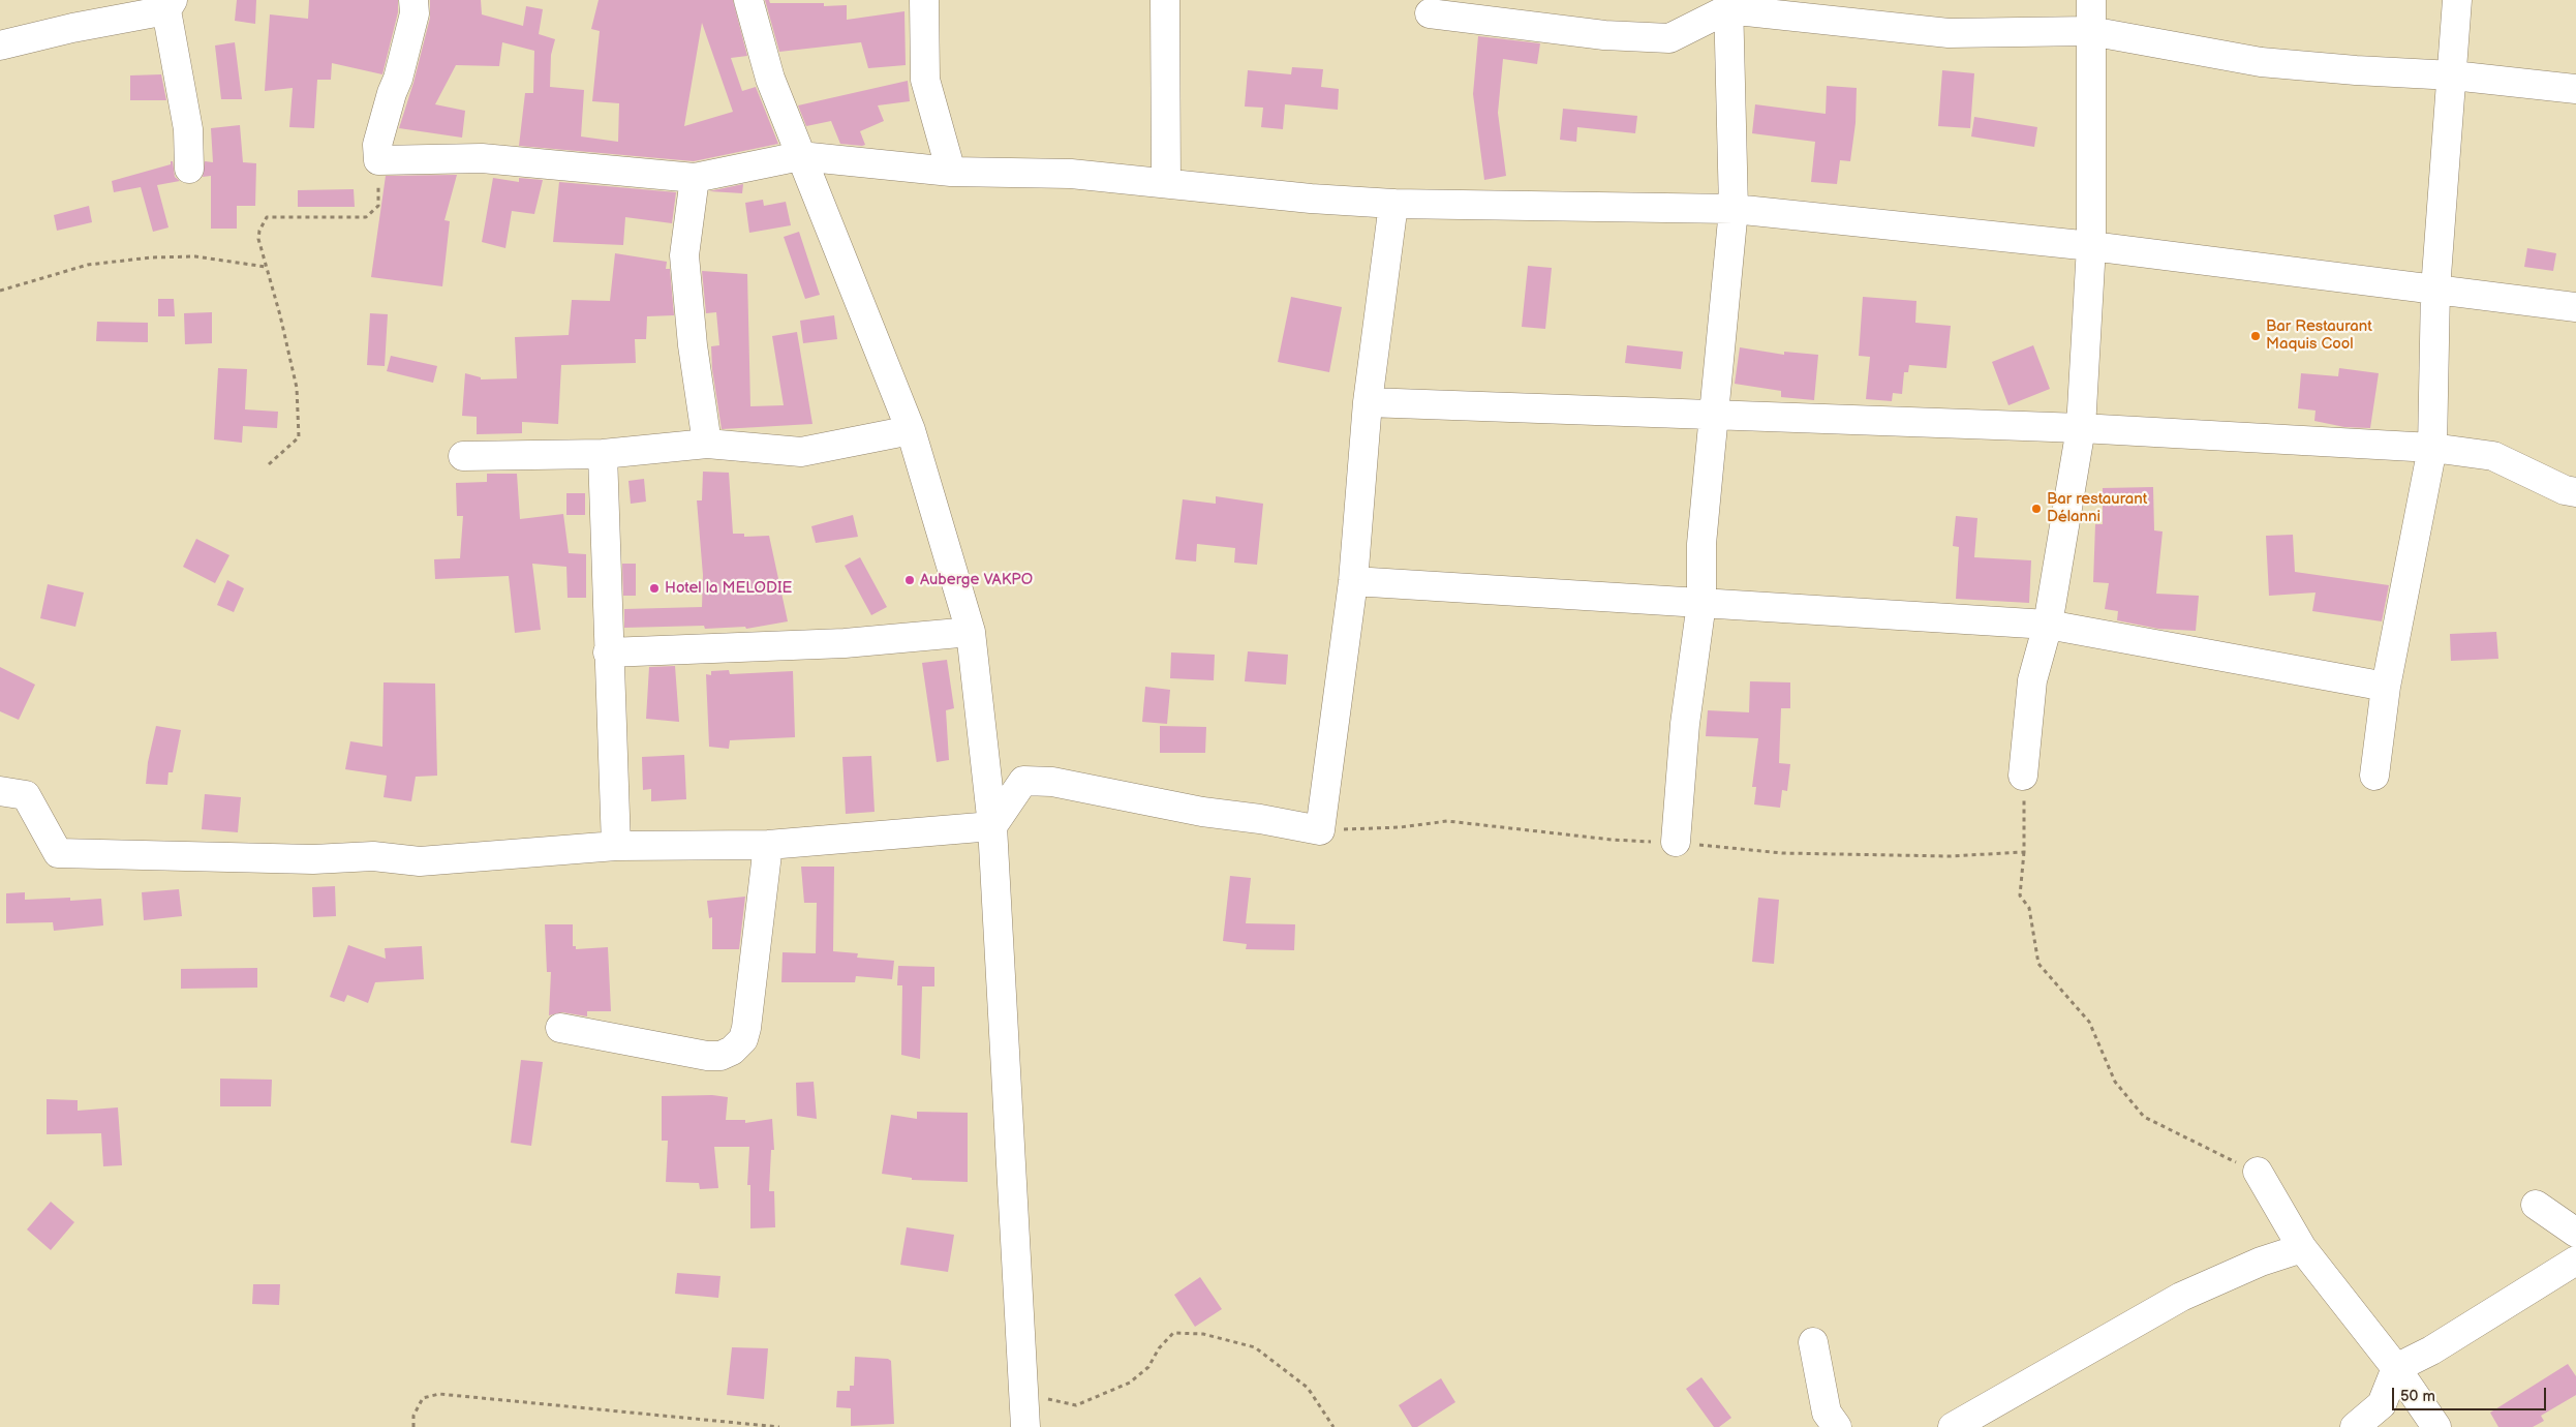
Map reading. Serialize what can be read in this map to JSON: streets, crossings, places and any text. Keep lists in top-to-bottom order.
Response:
{
  "places": [
    "Bar Restaurant Maquis Cool",
    "Bar restaurant Délanni",
    "Auberge VAKPO",
    "Hotel la MELODIE"
  ],
  "scale_bar": "50 m"
}
